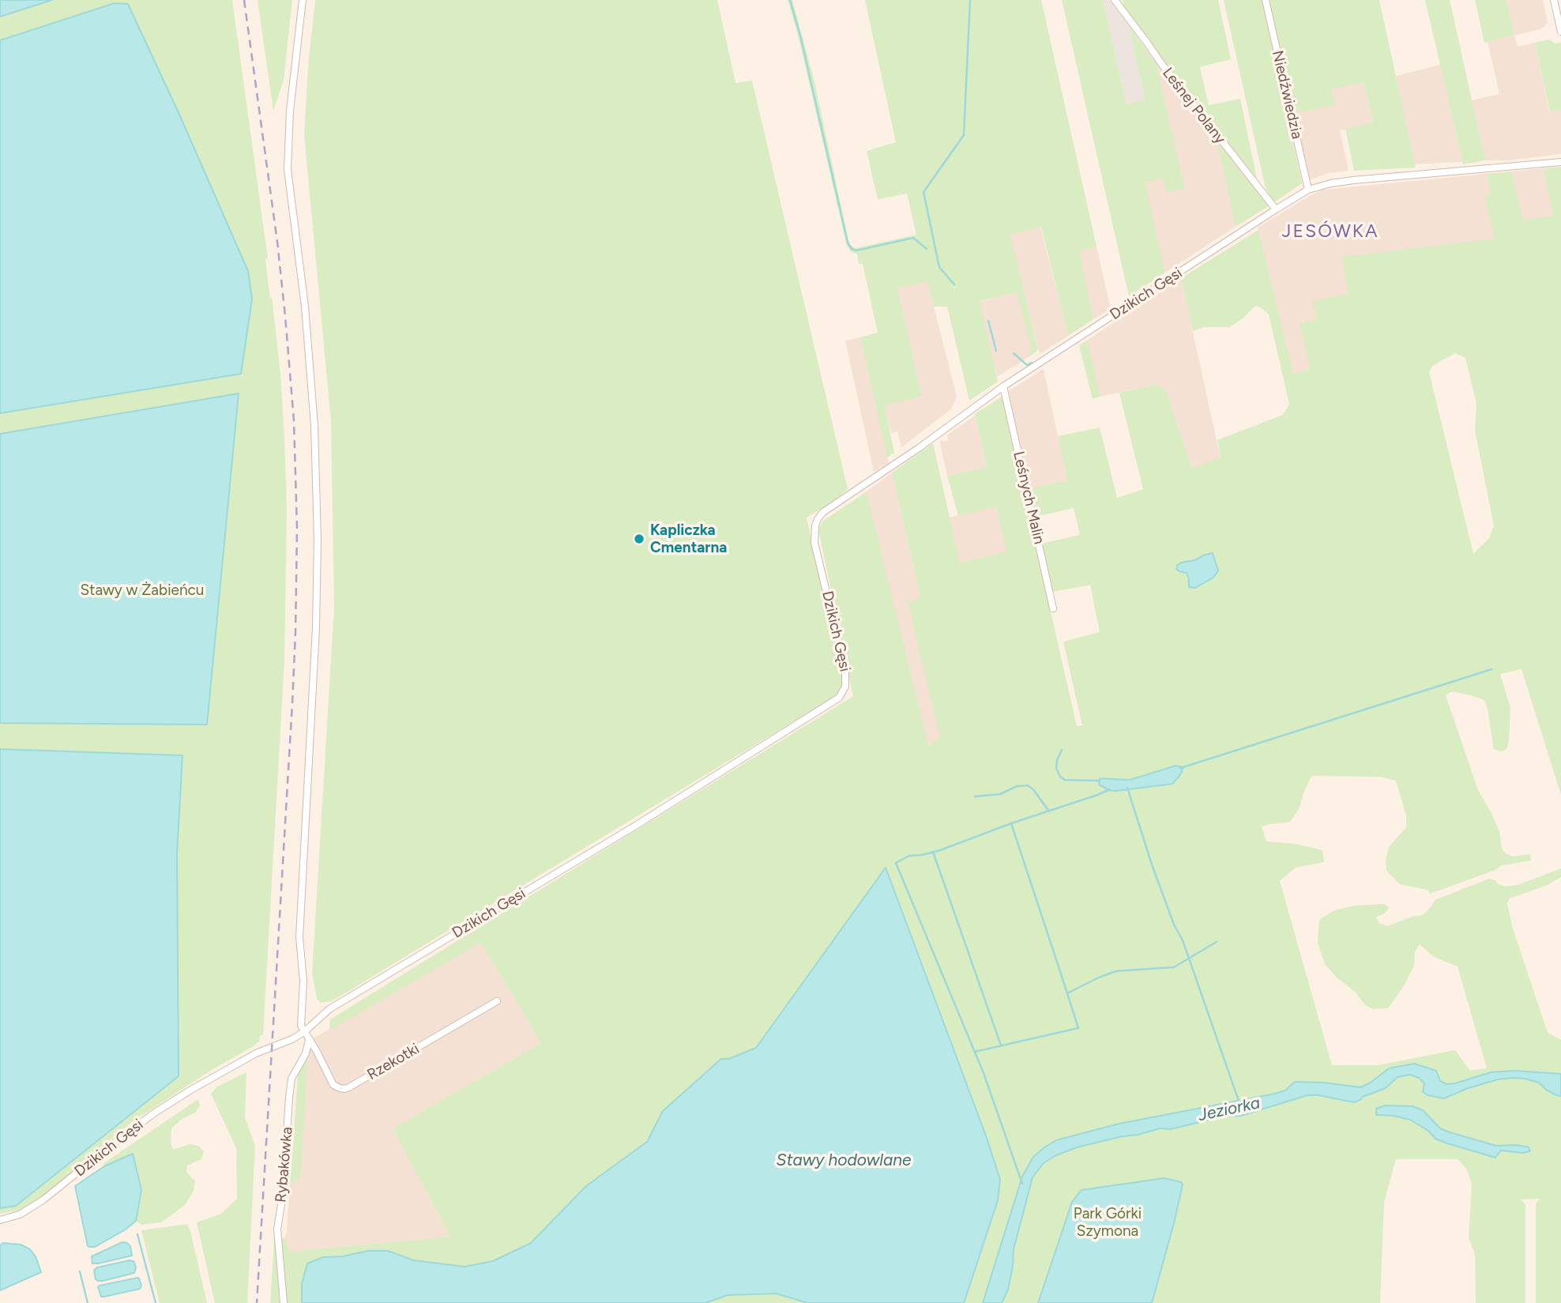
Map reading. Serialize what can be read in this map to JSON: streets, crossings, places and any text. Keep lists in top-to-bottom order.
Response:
{
  "streets": {
    "street": [
      "Niedźwiedzia",
      "Leśnej Polany",
      "Dzikich Gęsi",
      "Leśnych Malin",
      "Rzekotki",
      "Rybakówka"
    ]
  },
  "crossings": [
    ["Niedźwiedzia", "Dzikich Gęsi"],
    ["Leśnej Polany", "Dzikich Gęsi"],
    ["Dzikich Gęsi", "Leśnych Malin"],
    ["Rzekotki", "Rybakówka"]
  ],
  "districts": ["JESÓWKA"],
  "water": ["Jeziorka", "Stawy hodowlane"],
  "parks": ["Stawy w Żabieńcu", "Park Górki Szymona"],
  "places": ["Kapliczka Cmentarna"]
}
